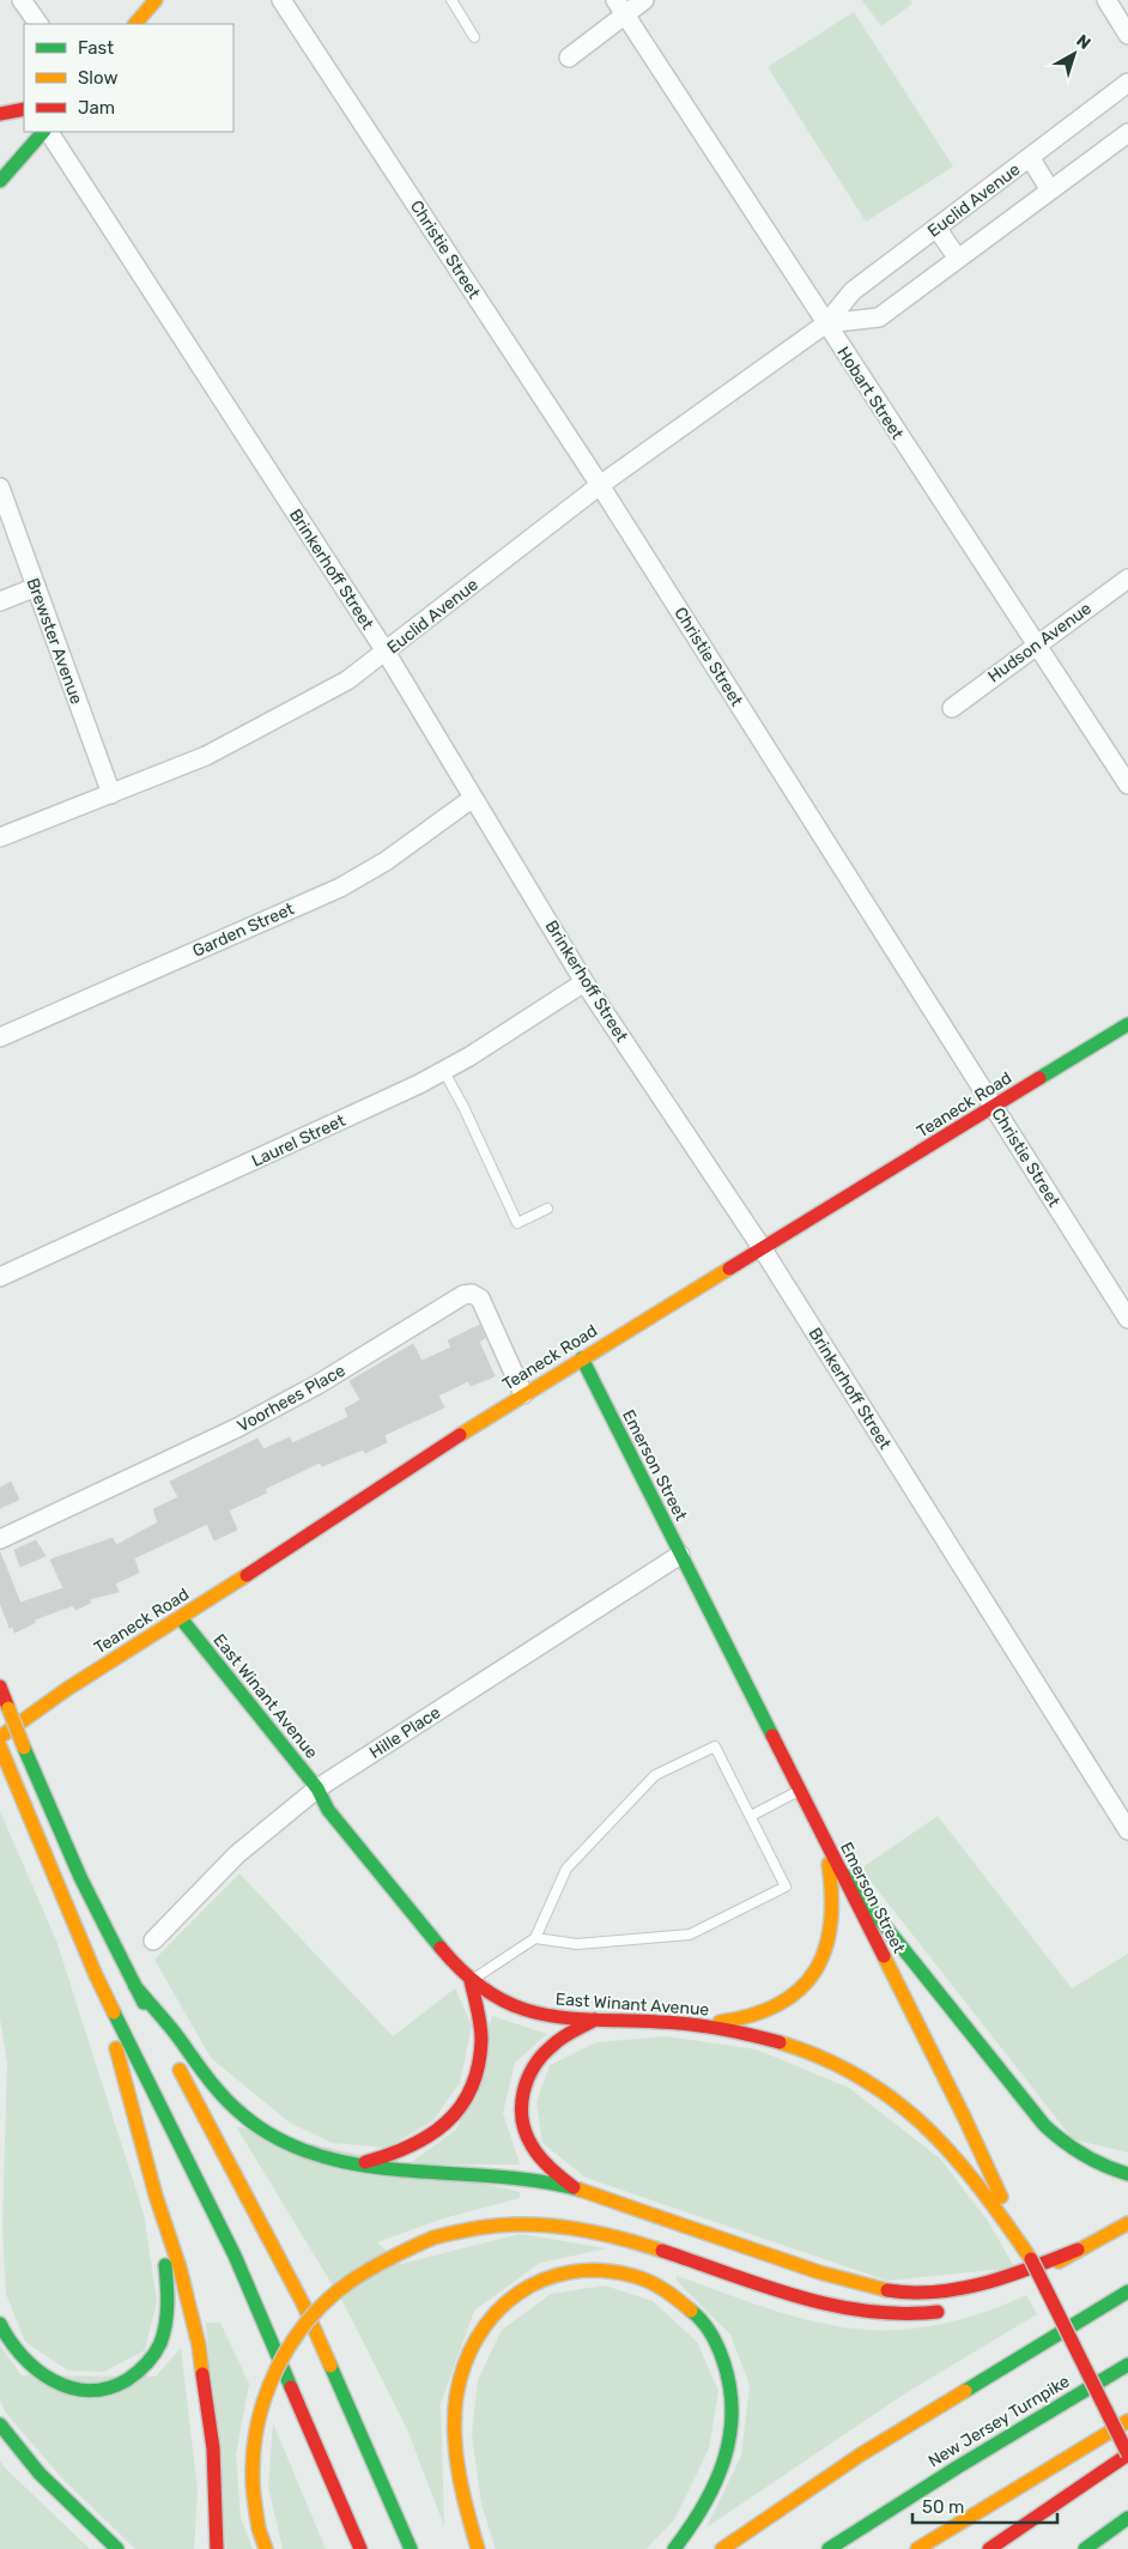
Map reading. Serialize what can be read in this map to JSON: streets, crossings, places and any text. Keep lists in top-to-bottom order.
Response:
{
  "streets": {
    "main road": [
      "Teaneck Road",
      "Emerson Street",
      "East Winant Avenue",
      "New Jersey Turnpike"
    ],
    "street": [
      "Euclid Avenue",
      "Christie Street",
      "Hobart Street",
      "Brinkerhoff Street",
      "Brewster Avenue",
      "Hudson Avenue",
      "Garden Street",
      "Laurel Street",
      "Voorhees Place",
      "Hille Place"
    ]
  },
  "crossings": [
    ["Euclid Avenue", "Christie Street"],
    ["Euclid Avenue", "Hobart Street"],
    ["Euclid Avenue", "Brinkerhoff Street"],
    ["Euclid Avenue", "Brewster Avenue"],
    ["Christie Street", "Teaneck Road"],
    ["Hobart Street", "Hudson Avenue"],
    ["Brinkerhoff Street", "Garden Street"],
    ["Brinkerhoff Street", "Teaneck Road"],
    ["Brinkerhoff Street", "Laurel Street"],
    ["Teaneck Road", "Voorhees Place"],
    ["Teaneck Road", "Emerson Street"],
    ["Teaneck Road", "East Winant Avenue"],
    ["Emerson Street", "East Winant Avenue"],
    ["Emerson Street", "Hille Place"],
    ["East Winant Avenue", "Hille Place"]
  ],
  "legend": ["Fast", "Slow", "Jam"],
  "scale_bar": "50 m",
  "north": "top right"
}
